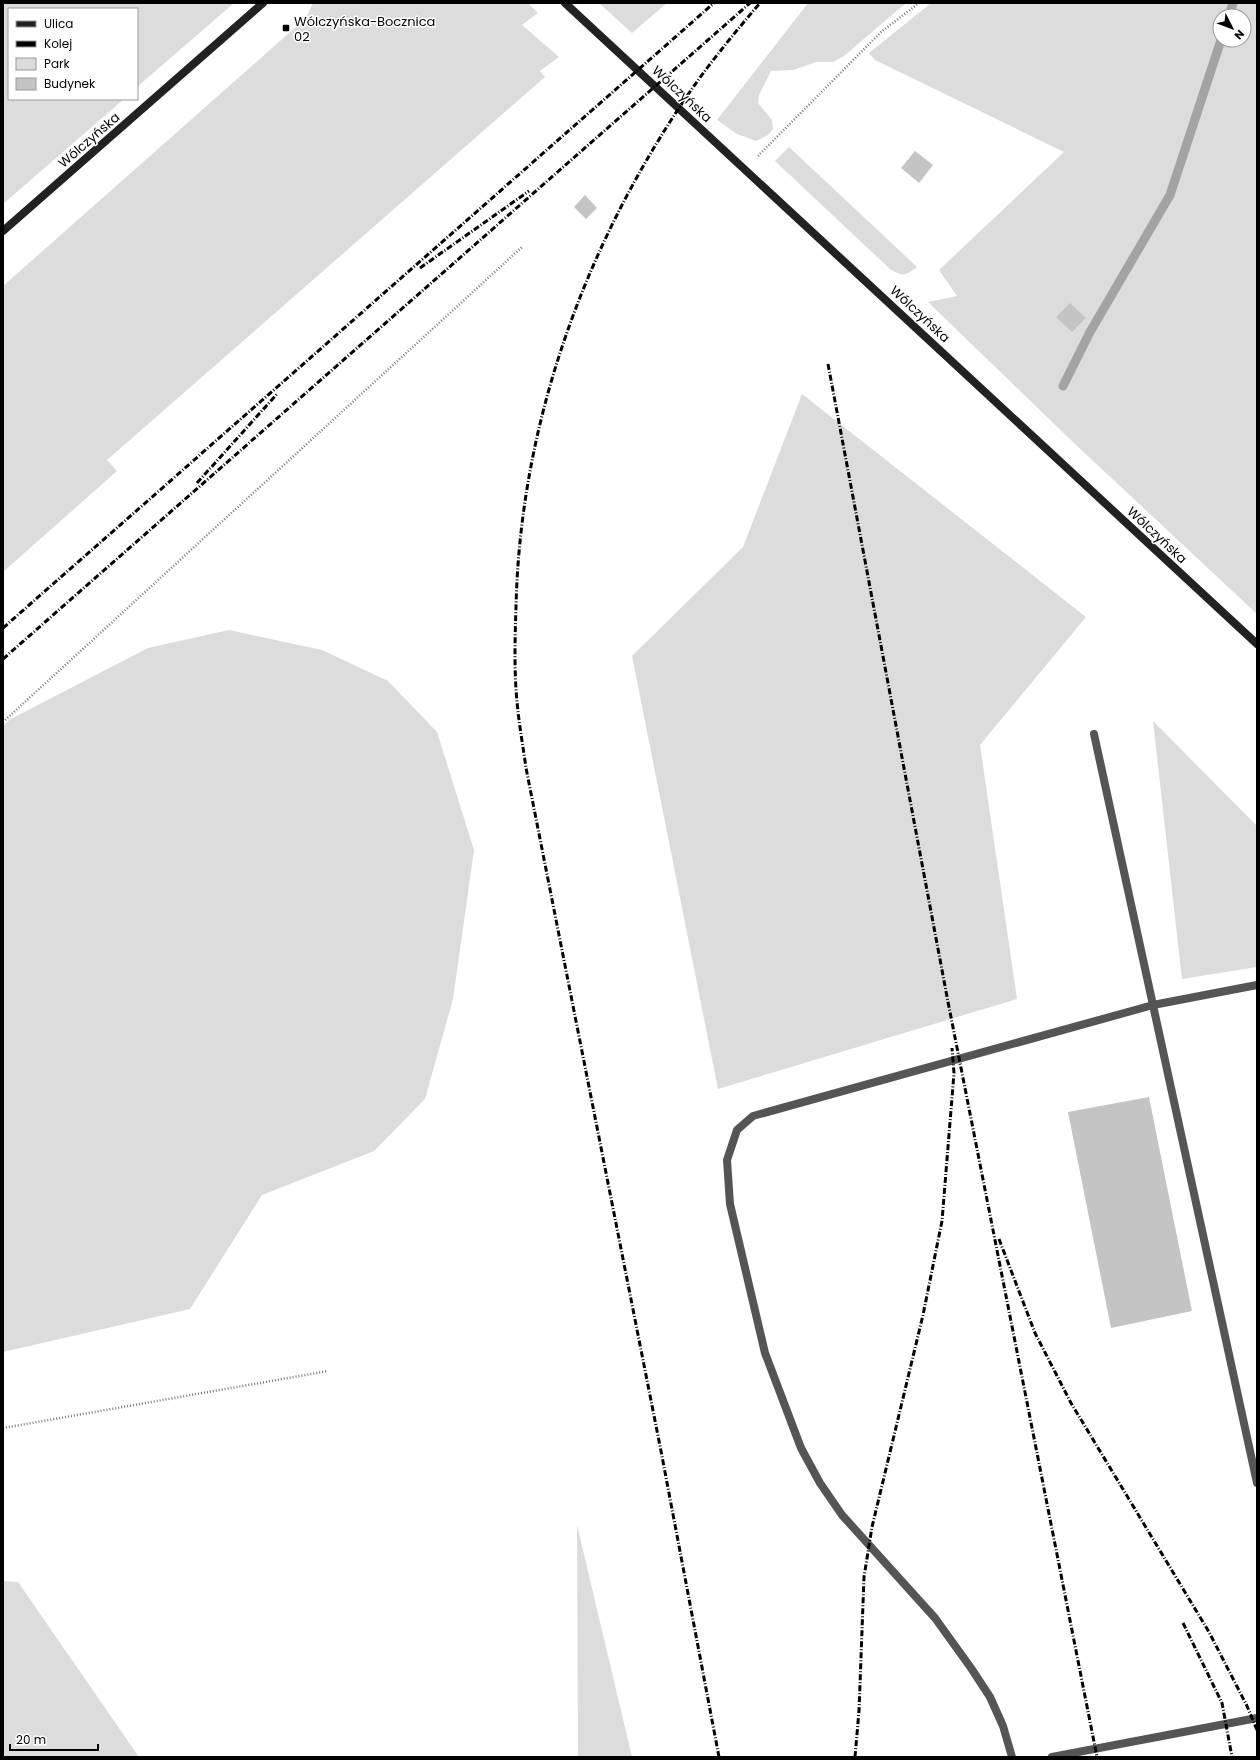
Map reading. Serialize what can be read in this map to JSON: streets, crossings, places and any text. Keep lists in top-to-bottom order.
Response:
{
  "streets": {
    "street": ["Wólczyńska"]
  },
  "places": {
    "transit": ["Wólczyńska-Bocznica 02"]
  },
  "legend": [
    "Ulica",
    "Kolej",
    "Park",
    "Budynek"
  ],
  "scale_bar": "20 m",
  "north": "bottom right"
}
